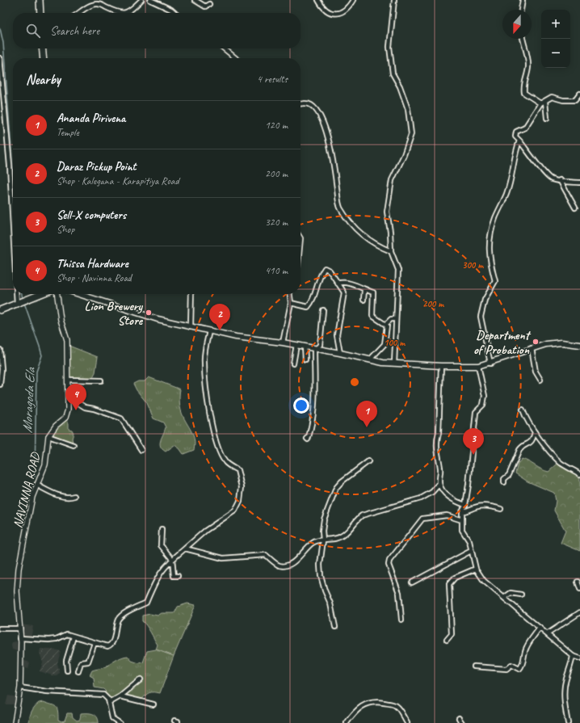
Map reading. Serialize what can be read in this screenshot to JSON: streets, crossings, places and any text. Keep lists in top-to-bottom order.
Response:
{
  "streets": {
    "street": ["NAVINNA ROAD"]
  },
  "water": ["Moragoda Ela"],
  "places": ["Lion Brewery Store", "Department of Probation"],
  "north": "bottom",
  "page": {
    "map_buttons": ["+", "−"],
    "search": "Search here",
    "heading": ["Nearby", "4 results"],
    "list": [
      {
        "mark": "1",
        "name": "Ananda Pirivena",
        "note": "Temple",
        "value": "120 m"
      },
      {
        "mark": "2",
        "name": "Daraz Pickup Point",
        "note": "Shop · Kalegana - Karapitiya Road",
        "value": "200 m"
      },
      {
        "mark": "3",
        "name": "Sell-X computers",
        "note": "Shop",
        "value": "320 m"
      },
      {
        "mark": "4",
        "name": "Thissa Hardware",
        "note": "Shop · Navinna Road",
        "value": "410 m"
      }
    ],
    "pins": [
      "2",
      "4",
      "1",
      "3"
    ]
  },
  "rings": ["300 m", "200 m", "100 m"]
}
